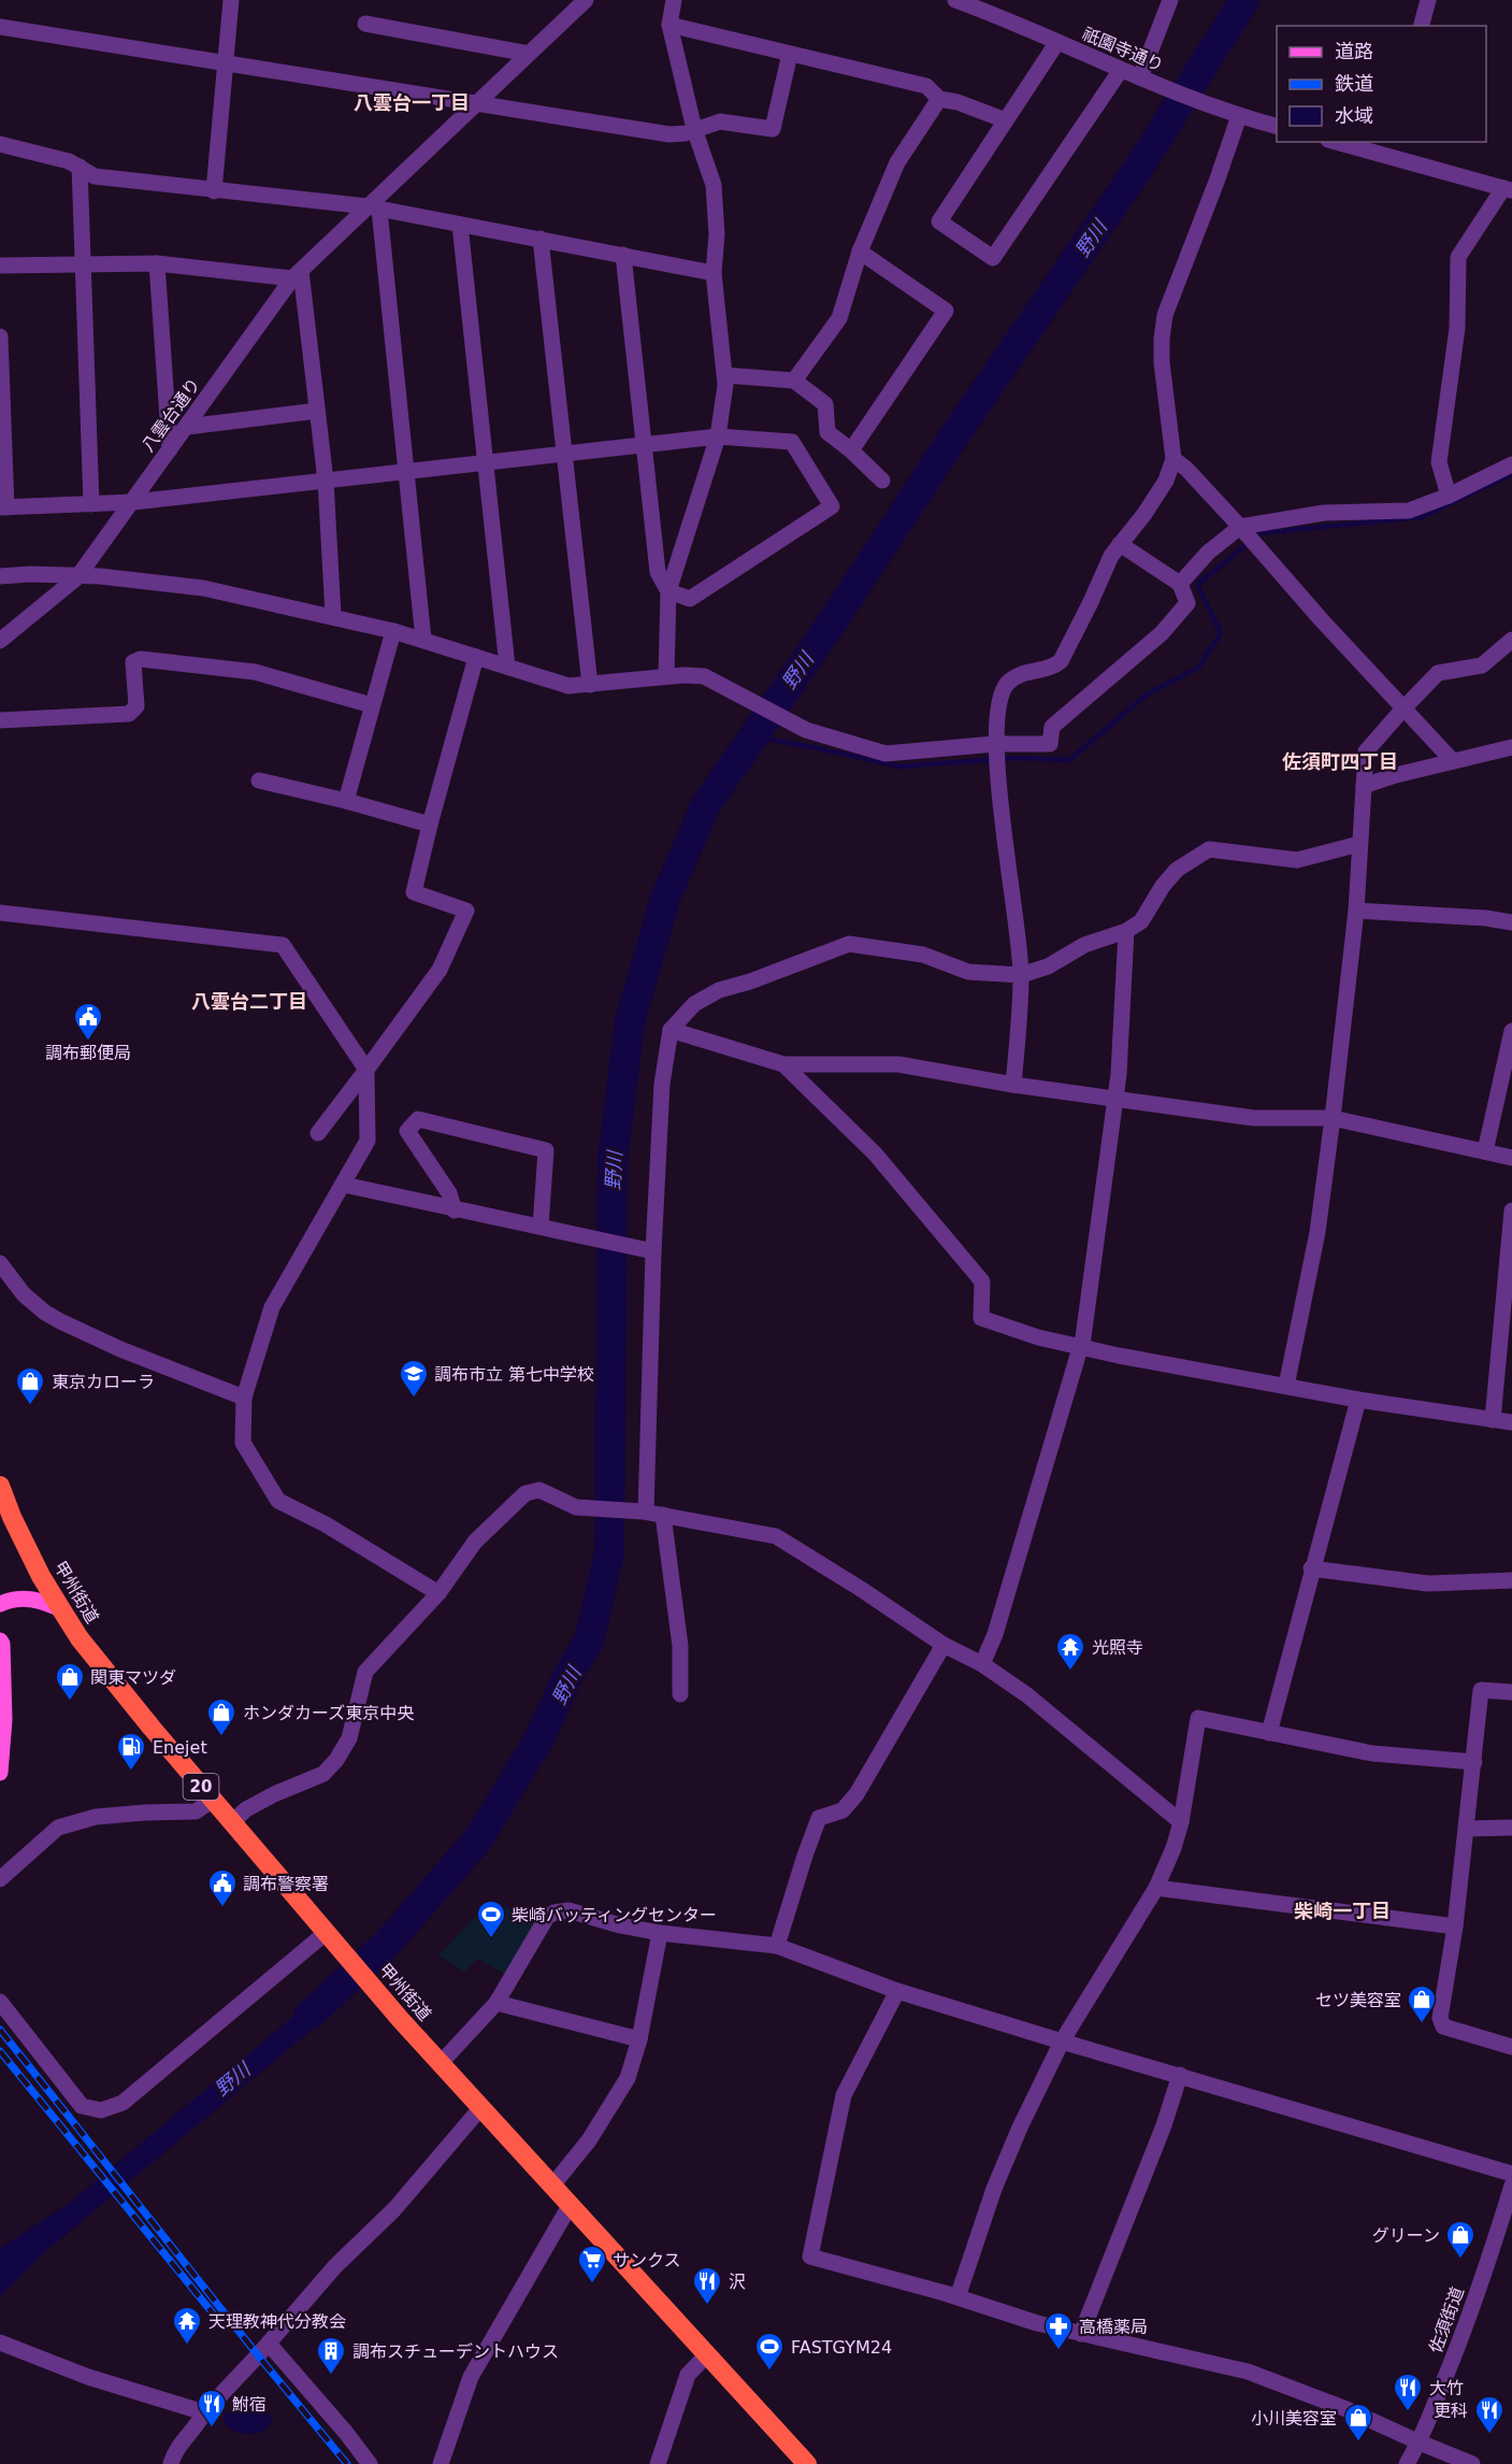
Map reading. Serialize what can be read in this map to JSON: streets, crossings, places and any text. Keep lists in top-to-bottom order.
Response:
{
  "streets": {
    "highway": ["甲州街道", "20"],
    "street": ["祇園寺通り", "八雲台通り", "佐須街道"]
  },
  "districts": [
    "八雲台一丁目",
    "佐須町四丁目",
    "八雲台二丁目",
    "柴崎一丁目"
  ],
  "water": ["野川"],
  "places": {
    "public building": ["調布郵便局", "調布警察署"],
    "school or university": ["調布市立 第七中学校"],
    "shop": [
      "東京カローラ",
      "関東マツダ",
      "ホンダカーズ東京中央",
      "セツ美容室",
      "グリーン",
      "小川美容室"
    ],
    "temple": ["光照寺", "天理教神代分教会"],
    "fuel station": ["Enejet"],
    "sports": ["柴崎バッティングセンター", "FASTGYM24"],
    "supermarket": ["サンクス"],
    "restaurant": [
      "沢",
      "大竹",
      "鮒宿",
      "更科"
    ],
    "pharmacy": ["高橋薬局"],
    "building": ["調布スチューデントハウス"]
  },
  "legend": ["道路", "鉄道", "水域"]
}
